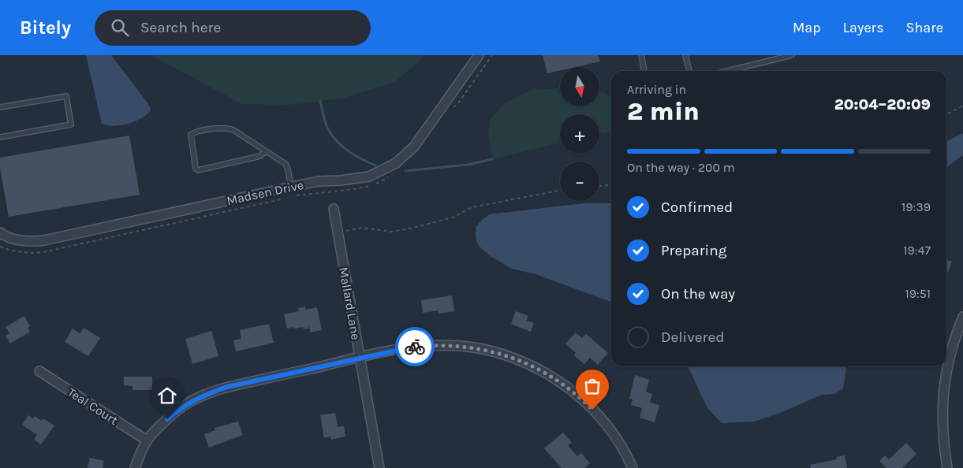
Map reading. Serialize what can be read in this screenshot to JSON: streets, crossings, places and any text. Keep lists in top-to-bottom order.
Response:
{
  "streets": {
    "street": ["Madsen Drive", "Mallard Lane", "Teal Court"]
  },
  "north": "bottom",
  "page": {
    "header": "Bitely",
    "search": "Search here",
    "nav": ["Map", "Layers", "Share"],
    "map_buttons": ["+", "−"],
    "heading": ["2 min", "Arriving in", "20:04–20:09"],
    "bar": "On the way · 200 m",
    "list": [
      ["Confirmed", "19:39"],
      ["Preparing", "19:47"],
      ["On the way", "19:51"],
      "Delivered"
    ]
  }
}
